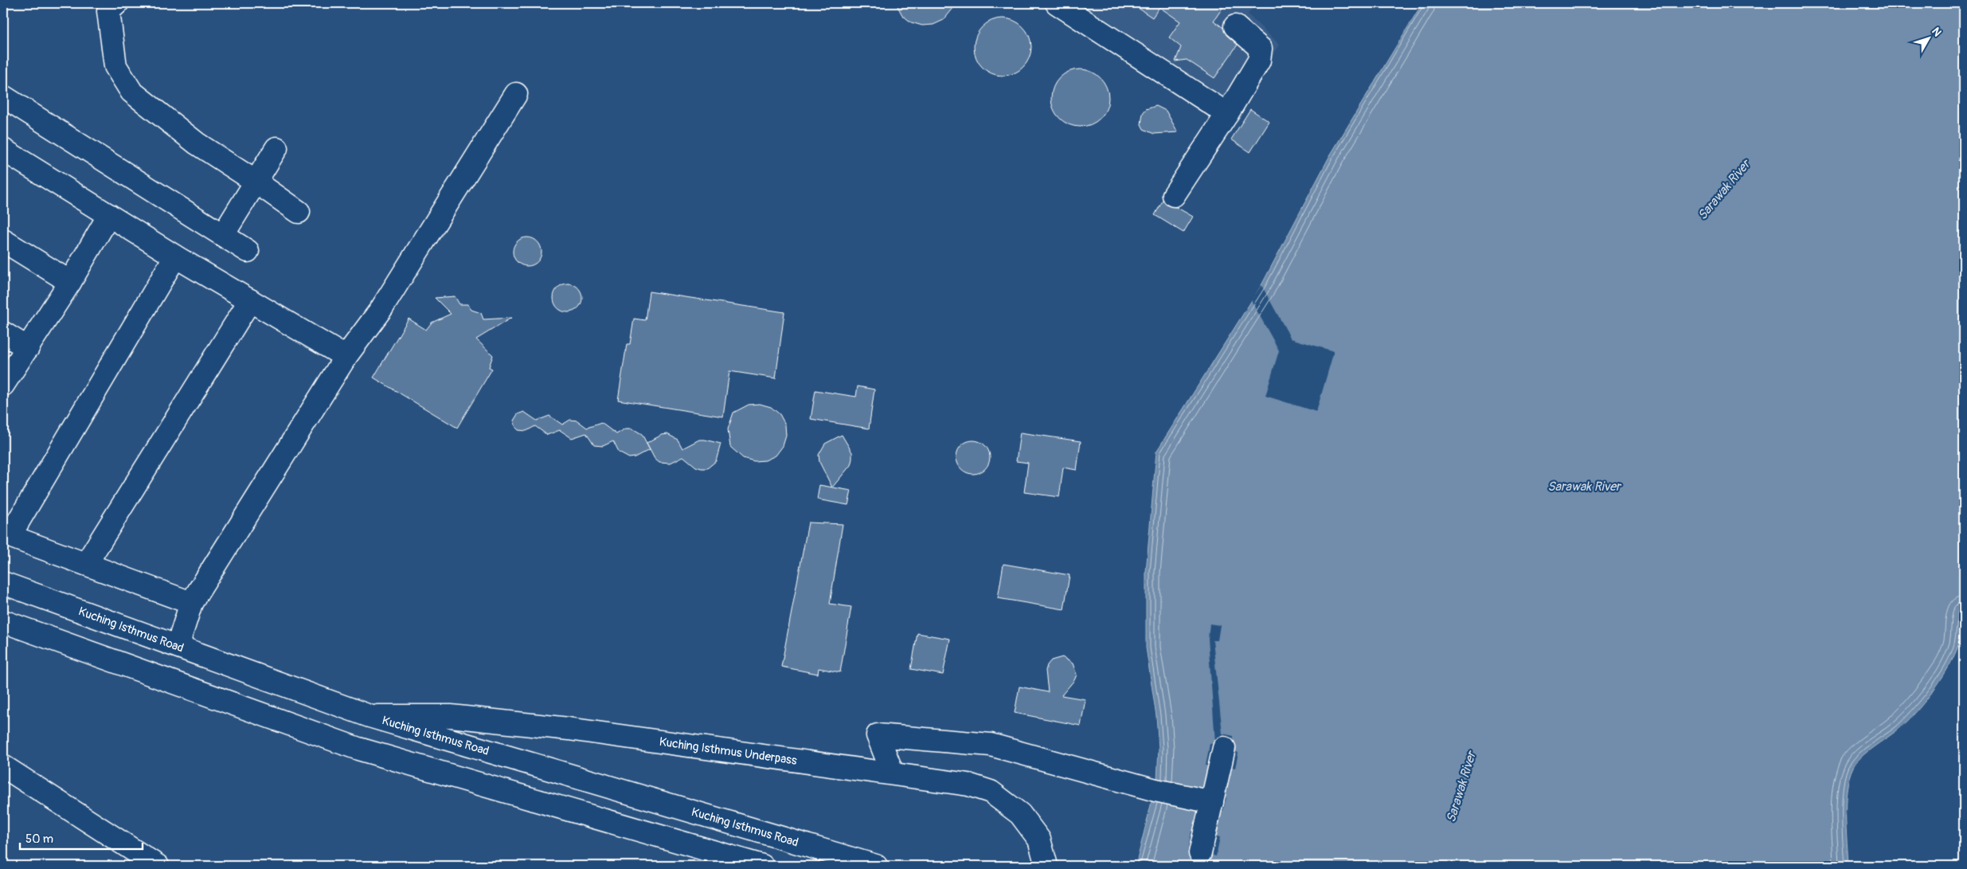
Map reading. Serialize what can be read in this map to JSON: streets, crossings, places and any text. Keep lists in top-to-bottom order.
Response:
{
  "streets": {
    "main road": ["Kuching Isthmus Road", "Kuching Isthmus Underpass"]
  },
  "crossings": [
    ["Kuching Isthmus Road", "Kuching Isthmus Underpass"]
  ],
  "water": ["Sarawak River"],
  "scale_bar": "50 m",
  "north": "top right"
}
